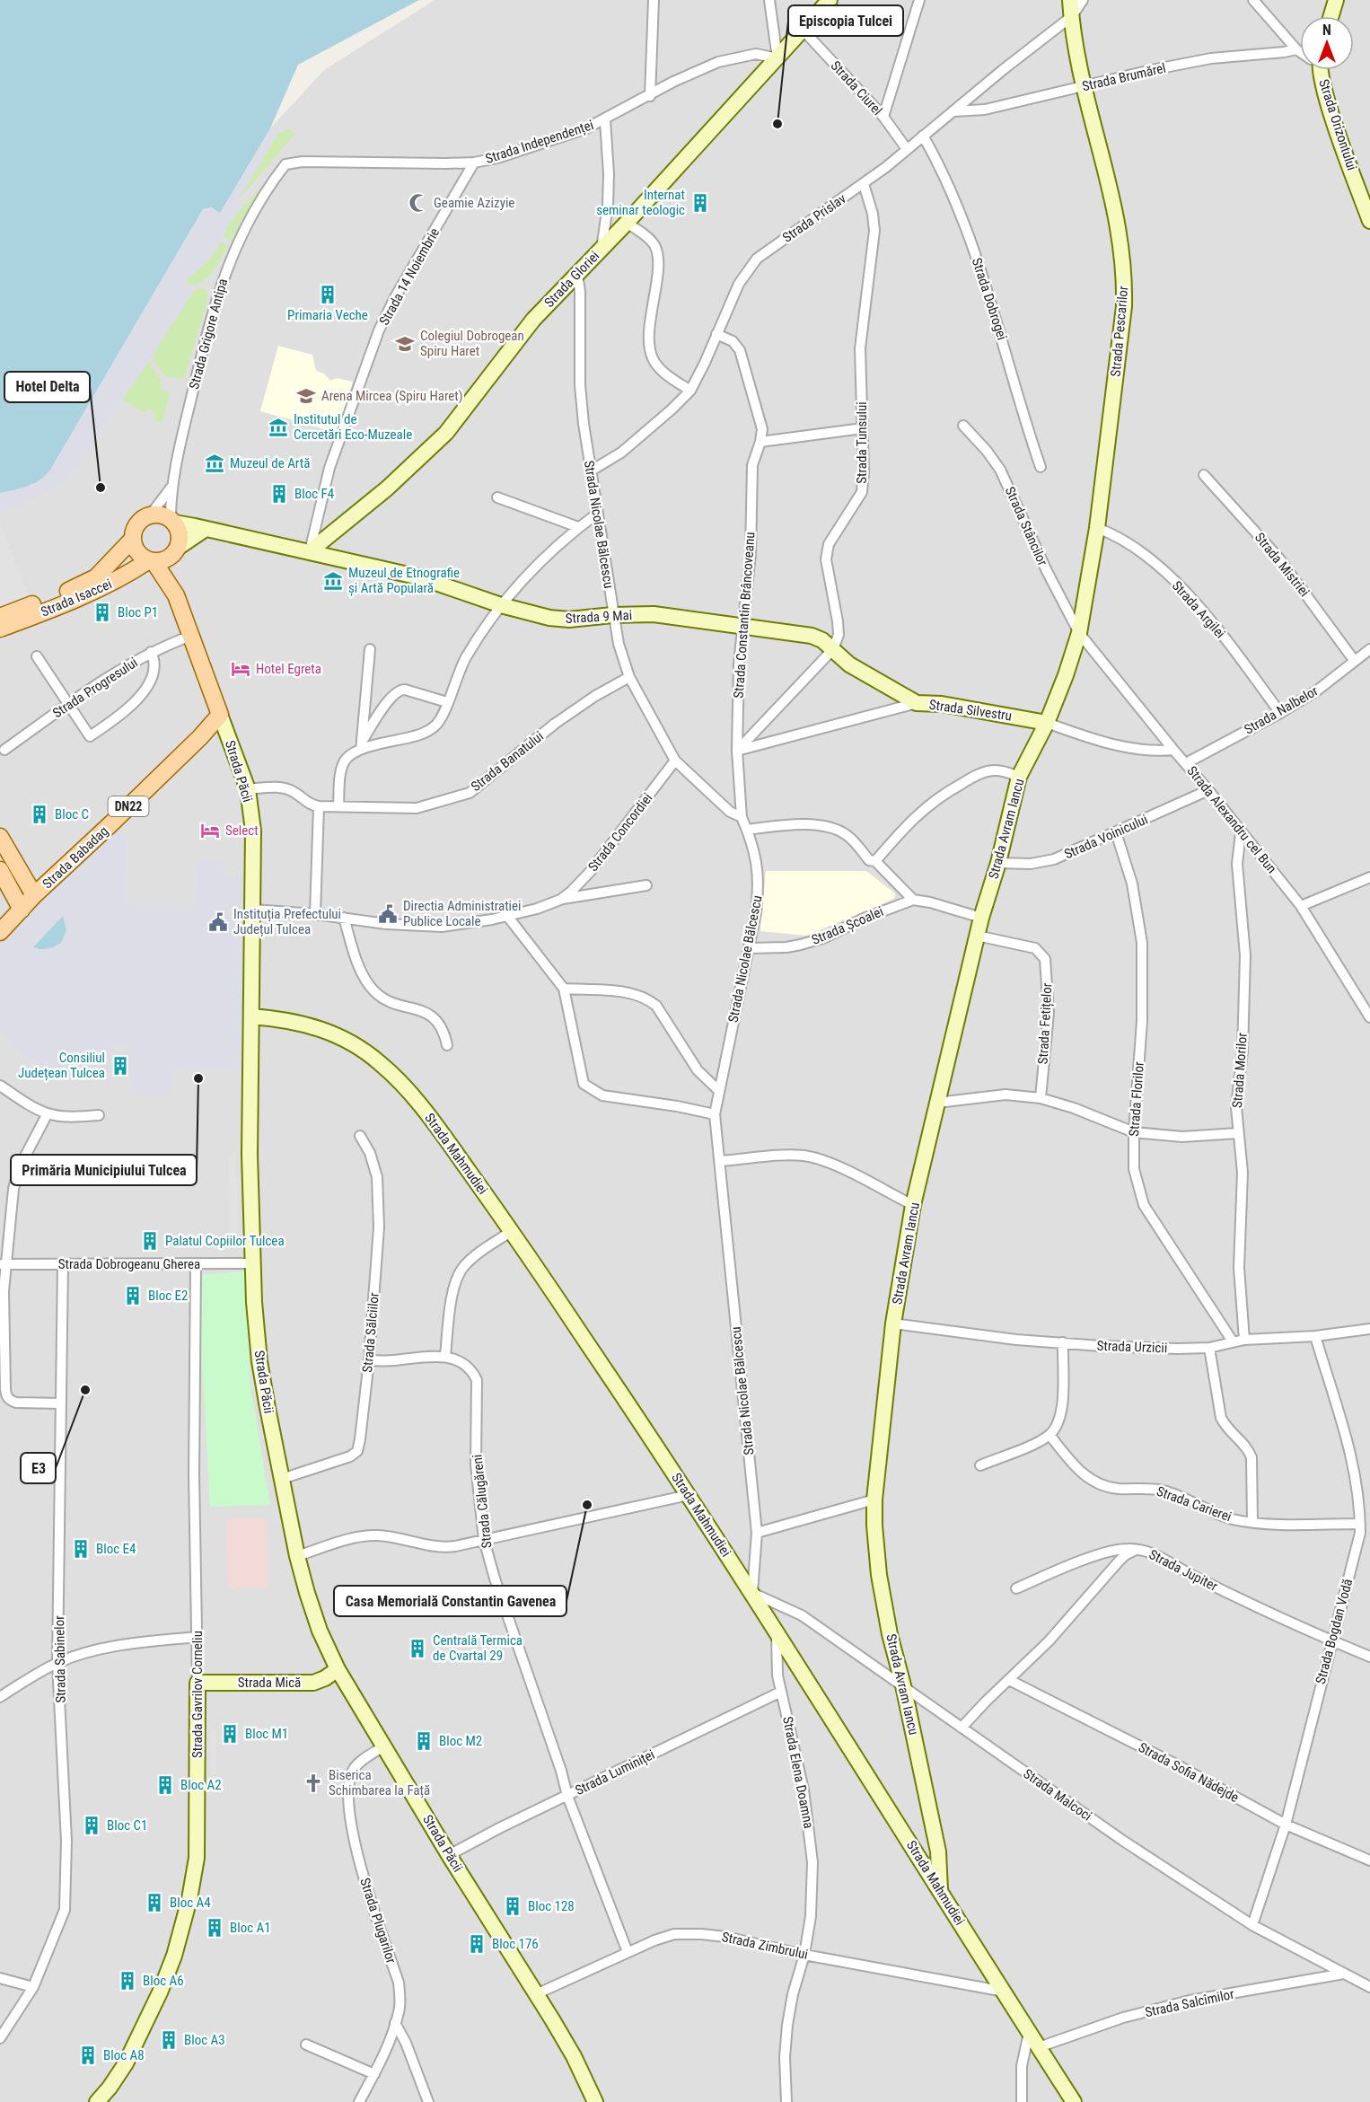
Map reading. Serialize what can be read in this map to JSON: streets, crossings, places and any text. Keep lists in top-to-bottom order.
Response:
{
  "streets": {
    "main road": [
      "Strada Isaccei",
      "Strada Păcii",
      "DN22",
      "Strada Babadag"
    ],
    "street": [
      "Strada Brumărel",
      "Strada Ciurel",
      "Strada Orizontului",
      "Strada Independenței",
      "Strada Prislav",
      "Strada 14 Noiembrie",
      "Strada Gloriei",
      "Strada Dobrogei",
      "Strada Pescarilor",
      "Strada Grigore Antipa",
      "Strada Tunsului",
      "Strada Nicolae Bălcescu",
      "Strada Stâncilor",
      "Strada Mistriei",
      "Strada Argilei",
      "Strada Constantin Brâncoveanu",
      "Strada 9 Mai",
      "Strada Progresului",
      "Strada Silvestru",
      "Strada Nalbelor",
      "Strada Banatului",
      "Strada Alexandru cel Bun",
      "Strada Avram Iancu",
      "Strada Concordiei",
      "Strada Voinicului",
      "Strada Școalei",
      "Strada Fetițelor",
      "Strada Morilor",
      "Strada Florilor",
      "Strada Mahmudiei",
      "Strada Dobrogeanu Gherea",
      "Strada Sălciilor",
      "Strada Urzicii",
      "Strada Călugăreni",
      "Strada Carierei",
      "Strada Jupiter",
      "Strada Bogdan Vodă",
      "Strada Sabinelor",
      "Strada Mică",
      "Strada Gavrilov Corneliu",
      "Strada Luminiței",
      "Strada Elena Doamna",
      "Strada Sofia Nădejde",
      "Strada Malcoci",
      "Strada Plugarilor",
      "Strada Zimbrului",
      "Strada Salcîmilor"
    ]
  },
  "crossings": [
    ["Strada Brumărel", "Strada Prislav"],
    ["Strada Brumărel", "Strada Pescarilor"],
    ["Strada Ciurel", "Strada Prislav"],
    ["Strada Ciurel", "Strada Gloriei"],
    ["Strada Independenței", "Strada 14 Noiembrie"],
    ["Strada Independenței", "Strada Gloriei"],
    ["Strada Independenței", "Strada Grigore Antipa"],
    ["Strada Prislav", "Strada Dobrogei"],
    ["Strada Prislav", "Strada Pescarilor"],
    ["Strada Prislav", "Strada Tunsului"],
    ["Strada Prislav", "Strada Nicolae Bălcescu"],
    ["Strada Prislav", "Strada Constantin Brâncoveanu"],
    ["Strada 14 Noiembrie", "Strada Gloriei"],
    ["Strada 14 Noiembrie", "Strada 9 Mai"],
    ["Strada Gloriei", "Strada Nicolae Bălcescu"],
    ["Strada Gloriei", "Strada 9 Mai"],
    ["Strada Pescarilor", "Strada Stâncilor"],
    ["Strada Pescarilor", "Strada Argilei"],
    ["Strada Pescarilor", "Strada Alexandru cel Bun"],
    ["Strada Pescarilor", "Strada Avram Iancu"],
    ["Strada Grigore Antipa", "Strada Isaccei"],
    ["Strada Grigore Antipa", "Strada 9 Mai"],
    ["Strada Grigore Antipa", "Strada Păcii"],
    ["Strada Tunsului", "Strada 9 Mai"],
    ["Strada Nicolae Bălcescu", "Strada Constantin Brâncoveanu"],
    ["Strada Nicolae Bălcescu", "Strada 9 Mai"],
    ["Strada Nicolae Bălcescu", "Strada Banatului"],
    ["Strada Nicolae Bălcescu", "Strada Concordiei"],
    ["Strada Nicolae Bălcescu", "Strada Școalei"],
    ["Strada Nicolae Bălcescu", "Strada Mahmudiei"],
    ["Strada Nicolae Bălcescu", "Strada Malcoci"],
    ["Strada Stâncilor", "Strada Alexandru cel Bun"],
    ["Strada Stâncilor", "Strada Avram Iancu"],
    ["Strada Mistriei", "Strada Nalbelor"],
    ["Strada Isaccei", "Strada 9 Mai"],
    ["Strada Isaccei", "Strada Păcii"],
    ["Strada Argilei", "Strada Nalbelor"],
    ["Strada Constantin Brâncoveanu", "Strada 9 Mai"],
    ["Strada Constantin Brâncoveanu", "Strada Silvestru"],
    ["Strada 9 Mai", "Strada Silvestru"],
    ["Strada 9 Mai", "Strada Păcii"],
    ["Strada Progresului", "Strada Păcii"],
    ["Strada Silvestru", "Strada Alexandru cel Bun"],
    ["Strada Silvestru", "Strada Avram Iancu"],
    ["Strada Nalbelor", "Strada Alexandru cel Bun"],
    ["Strada Banatului", "Strada Păcii"],
    ["Strada Păcii", "Strada Concordiei"],
    ["Strada Păcii", "Strada Babadag"],
    ["Strada Păcii", "Strada Mahmudiei"],
    ["Strada Păcii", "Strada Dobrogeanu Gherea"],
    ["Strada Păcii", "Strada Sălciilor"],
    ["Strada Păcii", "Strada Mică"],
    ["Strada Păcii", "Strada Luminiței"],
    ["Strada Păcii", "Strada Plugarilor"],
    ["Strada Păcii", "Strada Zimbrului"],
    ["Strada Alexandru cel Bun", "Strada Avram Iancu"],
    ["Strada Alexandru cel Bun", "Strada Voinicului"],
    ["Strada Alexandru cel Bun", "Strada Morilor"],
    ["Strada Avram Iancu", "Strada Voinicului"],
    ["Strada Avram Iancu", "Strada Fetițelor"],
    ["Strada Avram Iancu", "Strada Mahmudiei"],
    ["Strada Avram Iancu", "Strada Urzicii"],
    ["Strada Avram Iancu", "Strada Malcoci"],
    ["Strada Voinicului", "Strada Florilor"],
    ["Strada Morilor", "Strada Urzicii"],
    ["Strada Florilor", "Strada Urzicii"],
    ["Strada Mahmudiei", "Strada Elena Doamna"],
    ["Strada Mahmudiei", "Strada Malcoci"],
    ["Strada Mahmudiei", "Strada Zimbrului"],
    ["Strada Mahmudiei", "Strada Salcîmilor"],
    ["Strada Dobrogeanu Gherea", "Strada Sabinelor"],
    ["Strada Dobrogeanu Gherea", "Strada Gavrilov Corneliu"],
    ["Strada Urzicii", "Strada Bogdan Vodă"],
    ["Strada Călugăreni", "Strada Luminiței"],
    ["Strada Călugăreni", "Strada Zimbrului"],
    ["Strada Carierei", "Strada Bogdan Vodă"],
    ["Strada Jupiter", "Strada Bogdan Vodă"],
    ["Strada Jupiter", "Strada Sofia Nădejde"],
    ["Strada Jupiter", "Strada Malcoci"],
    ["Strada Bogdan Vodă", "Strada Sofia Nădejde"],
    ["Strada Bogdan Vodă", "Strada Malcoci"],
    ["Strada Mică", "Strada Gavrilov Corneliu"],
    ["Strada Luminiței", "Strada Elena Doamna"],
    ["Strada Elena Doamna", "Strada Zimbrului"],
    ["Strada Malcoci", "Strada Salcîmilor"]
  ],
  "places": {
    "other": [
      "Episcopia Tulcei",
      "Hotel Delta",
      "Primăria Municipiului Tulcea",
      "E3",
      "Casa Memorială Constantin Gavenea"
    ],
    "mosque": ["Geamie Azizyie"],
    "building": [
      "Internat seminar teologic",
      "Primaria Veche",
      "Bloc F4",
      "Bloc P1",
      "Bloc C",
      "Consiliul Județean Tulcea",
      "Palatul Copiilor Tulcea",
      "Bloc E2",
      "Bloc E4",
      "Centrală Termica de Cvartal 29",
      "Bloc M1",
      "Bloc M2",
      "Bloc A2",
      "Bloc C1",
      "Bloc A4",
      "Bloc 128",
      "Bloc A1",
      "Bloc 176",
      "Bloc A6",
      "Bloc A3",
      "Bloc A8"
    ],
    "school or university": ["Colegiul Dobrogean Spiru Haret", "Arena Mircea (Spiru Haret)"],
    "museum": ["Institutul de Cercetări Eco-Muzeale", "Muzeul de Artă", "Muzeul de Etnografie și Artă Populară"],
    "hotel": ["Hotel Egreta", "Select"],
    "public building": ["Directia Administratiei Publice Locale", "Instituția Prefectului Județul Tulcea"],
    "church": ["Biserica Schimbarea la Față"]
  },
  "north": "top"
}
